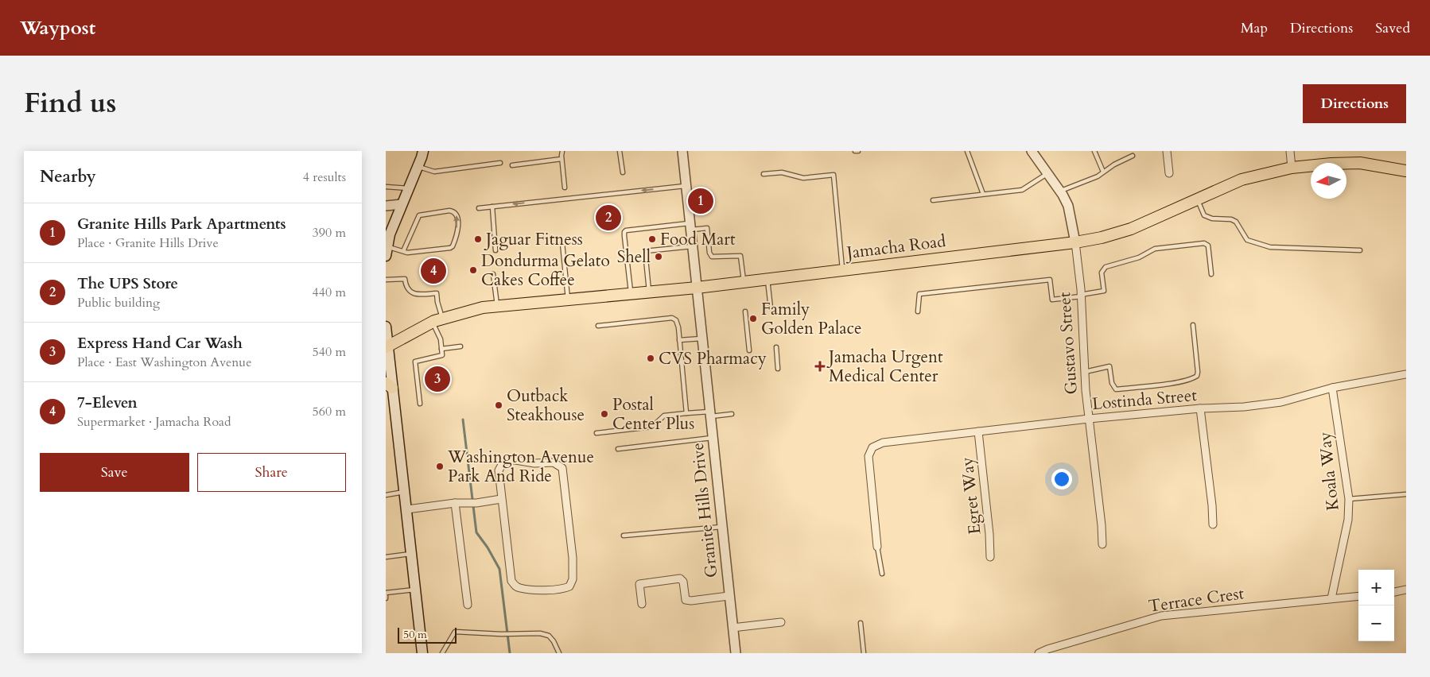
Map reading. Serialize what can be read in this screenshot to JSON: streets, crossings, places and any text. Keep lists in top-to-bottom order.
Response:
{
  "streets": {
    "main road": ["Jamacha Road"],
    "street": [
      "Gustavo Street",
      "Lostinda Street",
      "Koala Way",
      "Egret Way",
      "Granite Hills Drive",
      "Terrace Crest"
    ]
  },
  "crossings": [
    ["Jamacha Road", "Gustavo Street"],
    ["Jamacha Road", "Granite Hills Drive"],
    ["Gustavo Street", "Lostinda Street"],
    ["Lostinda Street", "Koala Way"],
    ["Lostinda Street", "Egret Way"],
    ["Koala Way", "Terrace Crest"]
  ],
  "places": {
    "other": [
      "Jaguar Fitness",
      "Food Mart",
      "Shell",
      "Dondurma Gelato Cakes Coffee",
      "Family Golden Palace",
      "CVS Pharmacy",
      "Outback Steakhouse",
      "Postal Center Plus",
      "Washington Avenue Park And Ride"
    ],
    "health": ["Jamacha Urgent Medical Center"]
  },
  "scale_bar": "50 m",
  "north": "left",
  "page": {
    "header": "Waypost",
    "nav": ["Map", "Directions", "Saved"],
    "title": "Find us",
    "buttons": [
      "Directions",
      ["Save", "Share"]
    ],
    "heading": ["Nearby", "4 results"],
    "pins": [
      "1",
      "2",
      "4",
      "3"
    ],
    "list": [
      {
        "mark": "1",
        "name": "Granite Hills Park Apartments",
        "note": "Place · Granite Hills Drive",
        "value": "390 m"
      },
      {
        "mark": "2",
        "name": "The UPS Store",
        "note": "Public building",
        "value": "440 m"
      },
      {
        "mark": "3",
        "name": "Express Hand Car Wash",
        "note": "Place · East Washington Avenue",
        "value": "540 m"
      },
      {
        "mark": "4",
        "name": "7-Eleven",
        "note": "Supermarket · Jamacha Road",
        "value": "560 m"
      }
    ],
    "map_buttons": ["+", "−"],
    "scale": "50 m"
  }
}
